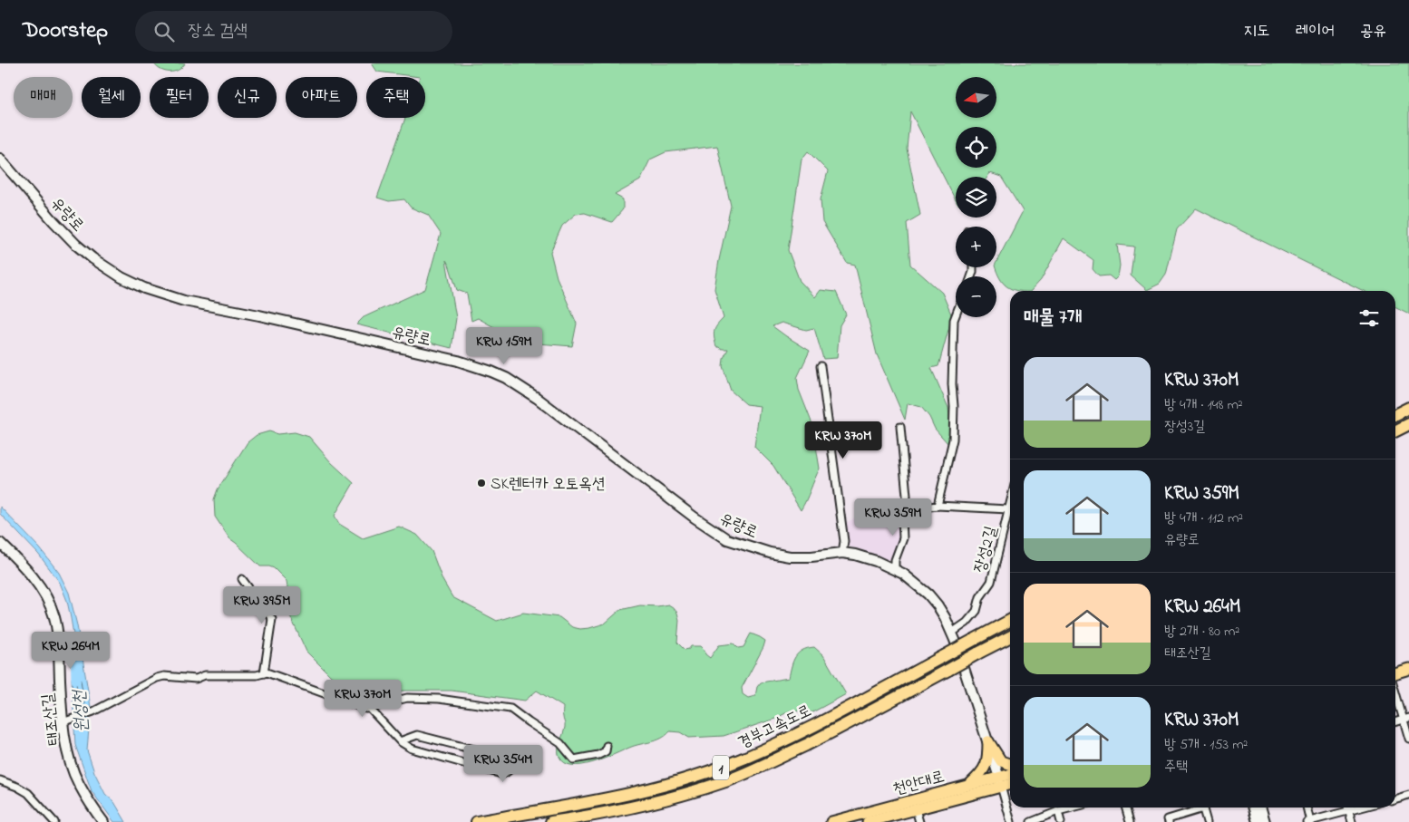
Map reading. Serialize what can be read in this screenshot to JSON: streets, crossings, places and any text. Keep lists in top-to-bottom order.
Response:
{
  "streets": {
    "highway": ["경부고속도로", "1"],
    "main road": ["천안대로"],
    "street": ["유량로", "장성2길", "태조산길"]
  },
  "crossings": [
    ["유량로", "장성2길"],
    ["유량로", "천안대로"]
  ],
  "water": ["원성천"],
  "places": ["SK렌터카 오토옥션"],
  "north": "left",
  "page": {
    "header": "Doorstep",
    "search": "장소 검색",
    "nav": ["지도", "레이어", "공유"],
    "map_buttons": ["+", "−"],
    "chip": [
      "매매",
      "월세",
      "필터",
      "신규",
      "아파트",
      "주택"
    ],
    "heading": "매물 7개",
    "price": [
      "KRW 159M",
      "KRW 370M",
      "KRW 359M",
      "KRW 395M",
      "KRW 264M",
      "KRW 370M",
      "KRW 354M"
    ],
    "list": [
      {
        "name": "KRW 370M",
        "note": "방 4개 · 148 m² · 장성3길"
      },
      {
        "name": "KRW 359M",
        "note": "방 4개 · 112 m² · 유량로"
      },
      {
        "name": "KRW 264M",
        "note": "방 2개 · 80 m² · 태조산길"
      },
      {
        "name": "KRW 370M",
        "note": "방 5개 · 153 m² · 주택"
      }
    ]
  }
}
